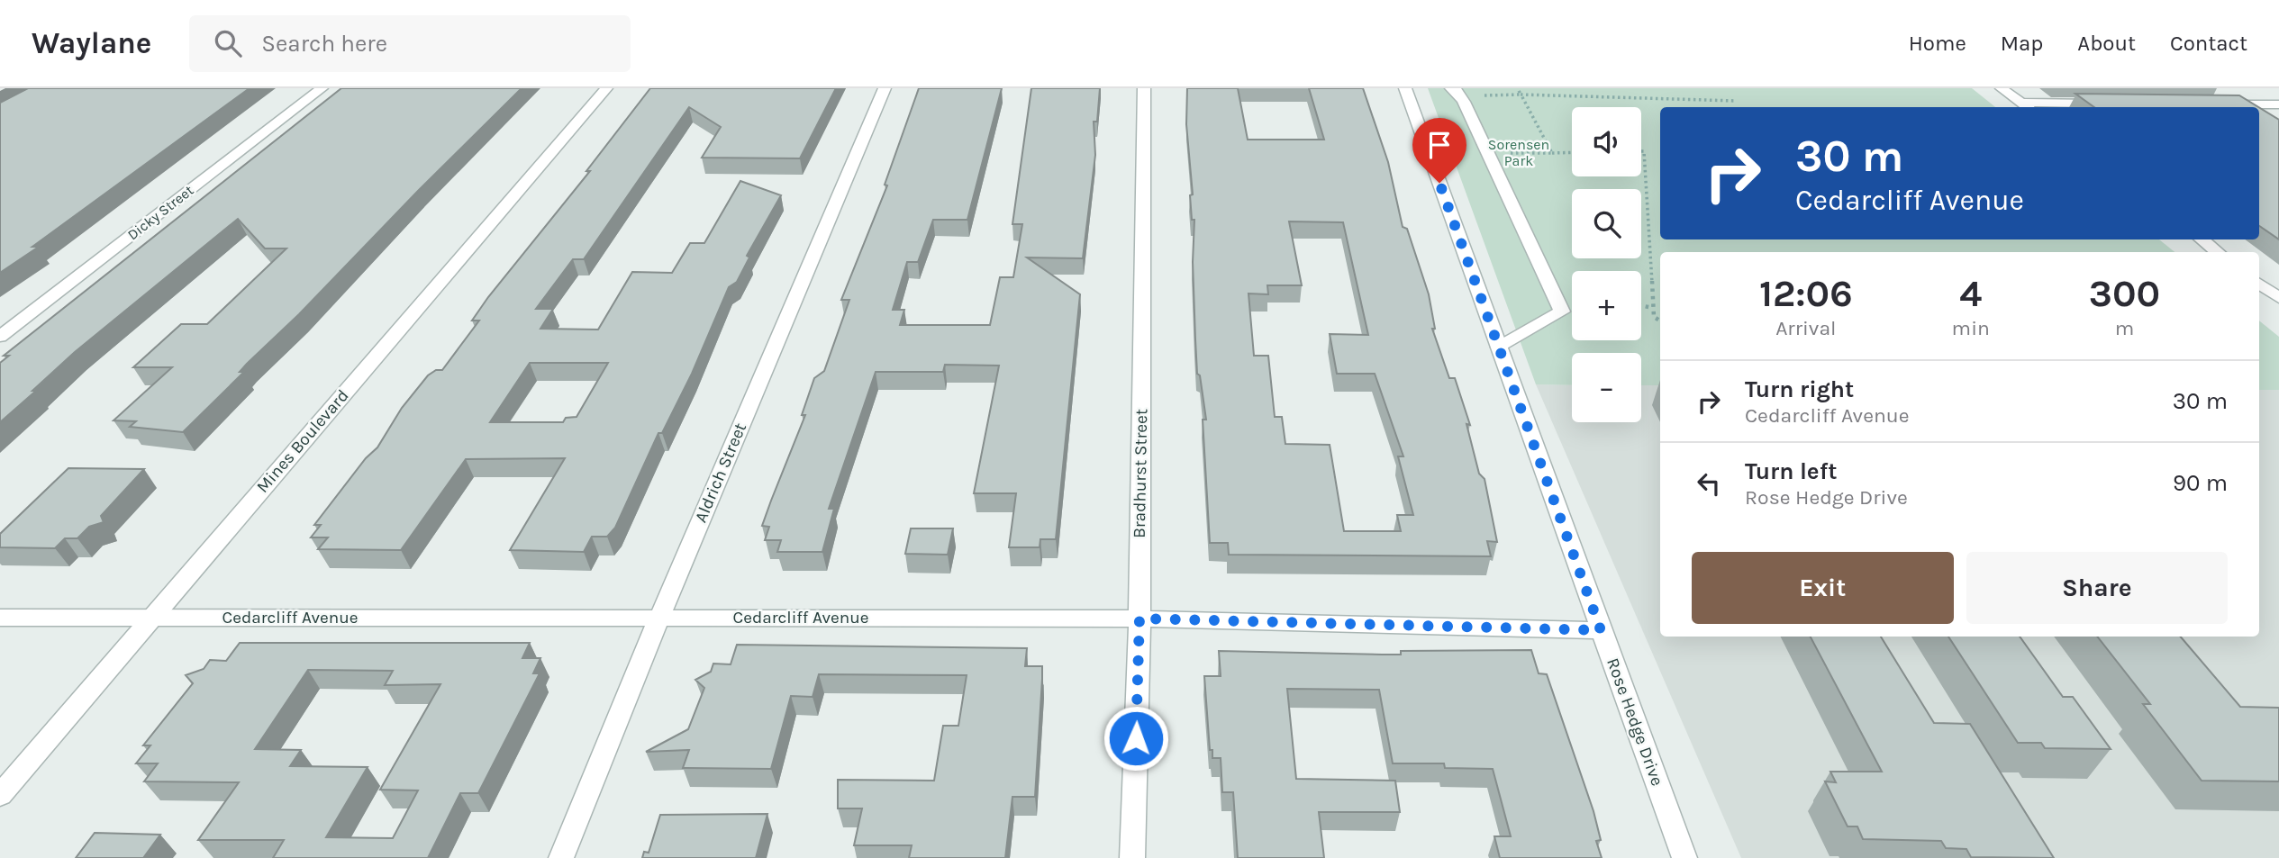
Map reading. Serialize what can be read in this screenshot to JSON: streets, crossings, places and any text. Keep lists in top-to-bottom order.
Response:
{
  "streets": {
    "street": [
      "Dicky Street",
      "Mines Boulevard",
      "Aldrich Street",
      "Bradhurst Street",
      "Cedarcliff Avenue",
      "Rose Hedge Drive"
    ]
  },
  "crossings": [
    ["Mines Boulevard", "Cedarcliff Avenue"],
    ["Aldrich Street", "Cedarcliff Avenue"],
    ["Bradhurst Street", "Cedarcliff Avenue"],
    ["Cedarcliff Avenue", "Rose Hedge Drive"]
  ],
  "parks": ["Sorensen Park"],
  "page": {
    "header": "Waylane",
    "search": "Search here",
    "nav": [
      "Home",
      "Map",
      "About",
      "Contact"
    ],
    "map_buttons": ["+", "−"],
    "turn": ["30 m", "Cedarcliff Avenue"],
    "eta": [
      "12:06",
      "Arrival",
      "4",
      "min",
      "300",
      "m"
    ],
    "list": [
      {
        "name": "Turn right",
        "note": "Cedarcliff Avenue",
        "value": "30 m"
      },
      {
        "name": "Turn left",
        "note": "Rose Hedge Drive",
        "value": "90 m"
      }
    ],
    "buttons": ["Exit", "Share"]
  }
}
